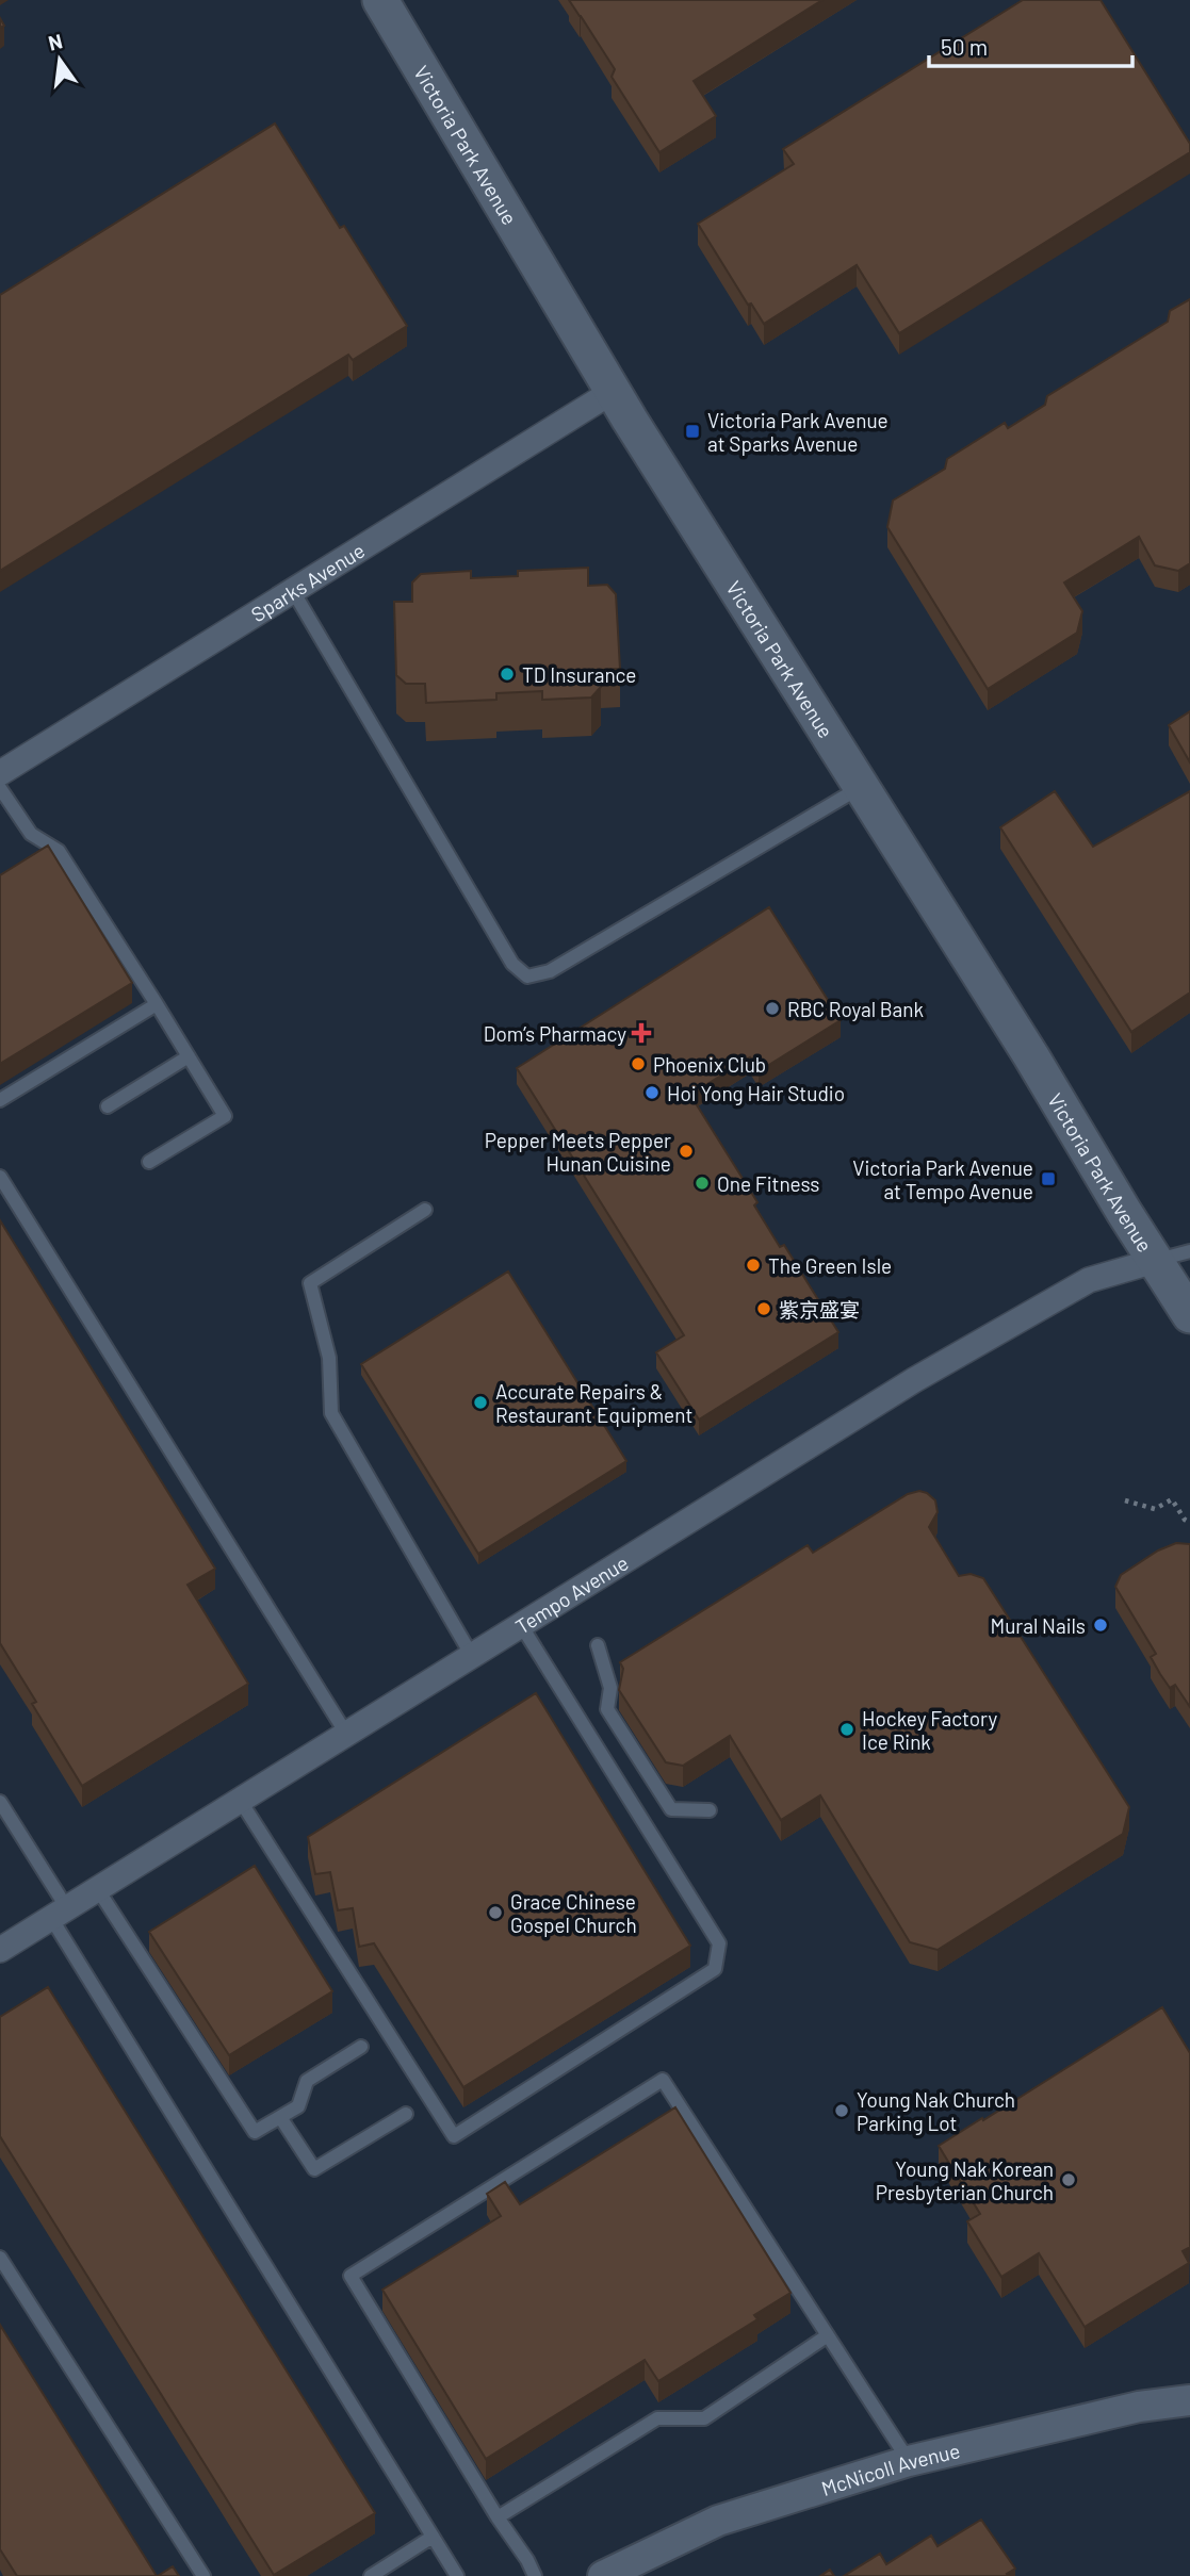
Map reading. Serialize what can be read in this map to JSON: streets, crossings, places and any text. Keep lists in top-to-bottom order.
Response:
{
  "streets": {
    "main road": ["Victoria Park Avenue"],
    "street": ["Sparks Avenue", "Tempo Avenue", "McNicoll Avenue"]
  },
  "crossings": [
    ["Victoria Park Avenue", "Sparks Avenue"],
    ["Victoria Park Avenue", "Tempo Avenue"]
  ],
  "places": {
    "transit": ["Victoria Park Avenue at Sparks Avenue", "Victoria Park Avenue at Tempo Avenue"],
    "other": [
      "TD Insurance",
      "RBC Royal Bank",
      "Phoenix Club",
      "Hoi Yong Hair Studio",
      "Pepper Meets Pepper Hunan Cuisine",
      "One Fitness",
      "The Green Isle",
      "紫京盛宴",
      "Accurate Repairs & Restaurant Equipment",
      "Mural Nails",
      "Hockey Factory Ice Rink",
      "Grace Chinese Gospel Church",
      "Young Nak Church Parking Lot",
      "Young Nak Korean Presbyterian Church"
    ],
    "health": ["Dom’s Pharmacy"]
  },
  "scale_bar": "50 m",
  "north": "top"
}
